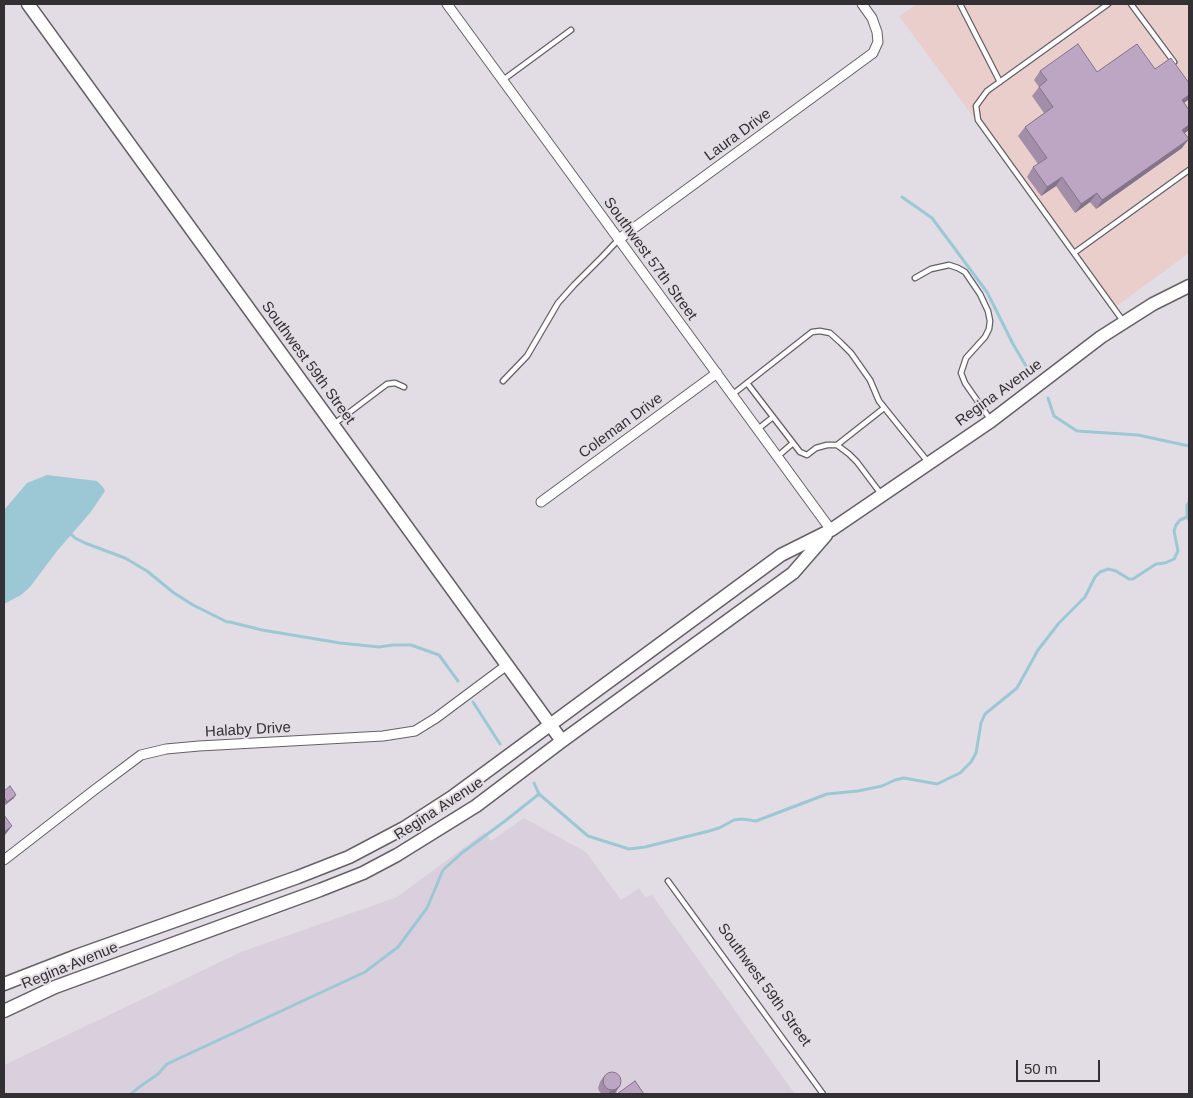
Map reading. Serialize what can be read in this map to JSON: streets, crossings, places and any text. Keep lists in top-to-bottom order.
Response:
{
  "streets": {
    "main road": ["Southwest 59th Street", "Regina Avenue"],
    "street": [
      "Laura Drive",
      "Southwest 57th Street",
      "Coleman Drive",
      "Halaby Drive"
    ]
  },
  "crossings": [
    ["Laura Drive", "Southwest 57th Street"],
    ["Southwest 57th Street", "Regina Avenue"],
    ["Southwest 57th Street", "Coleman Drive"],
    ["Southwest 59th Street", "Regina Avenue"],
    ["Southwest 59th Street", "Halaby Drive"]
  ],
  "scale_bar": "50 m"
}
